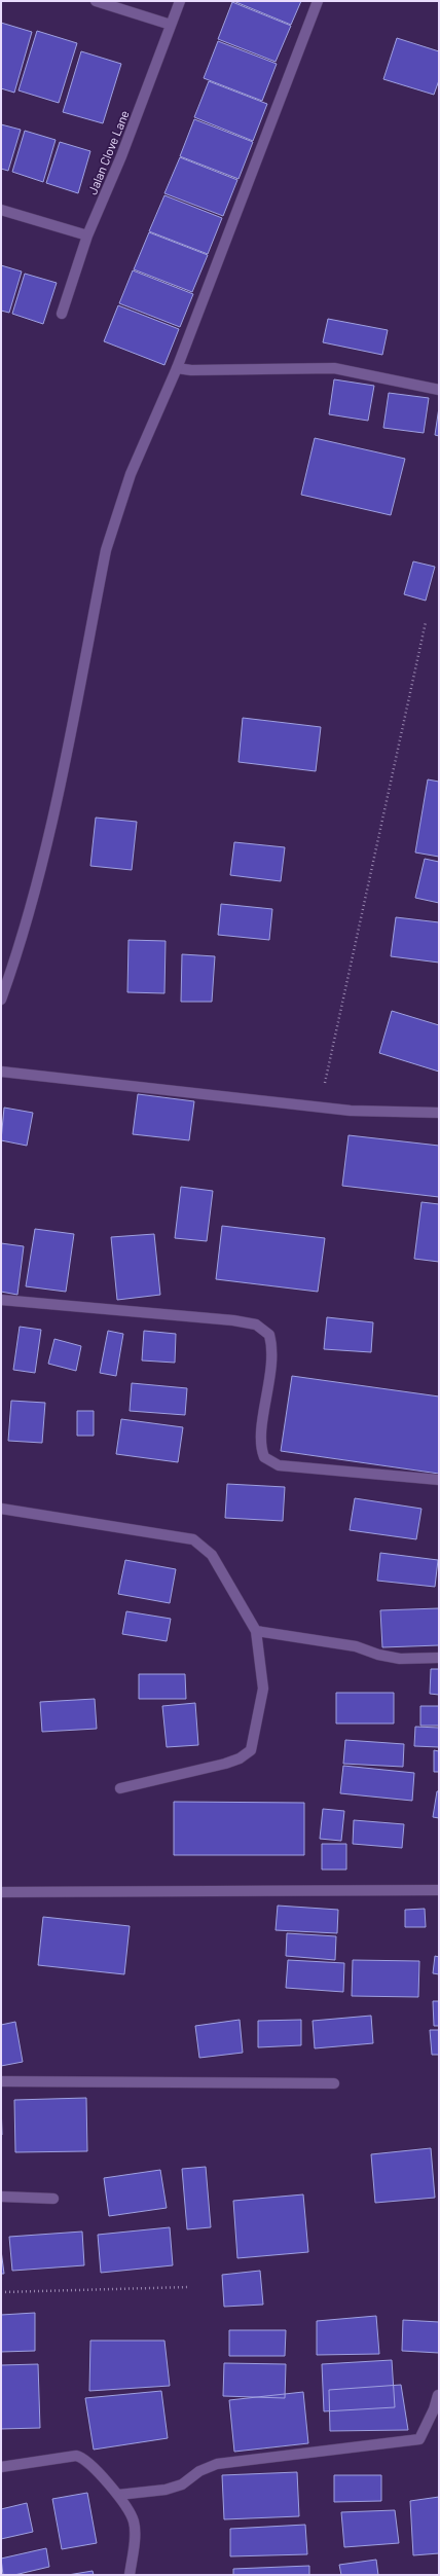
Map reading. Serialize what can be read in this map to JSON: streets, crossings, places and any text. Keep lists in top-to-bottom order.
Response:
{
  "streets": {
    "street": ["Jalan Clove Lane"]
  }
}
